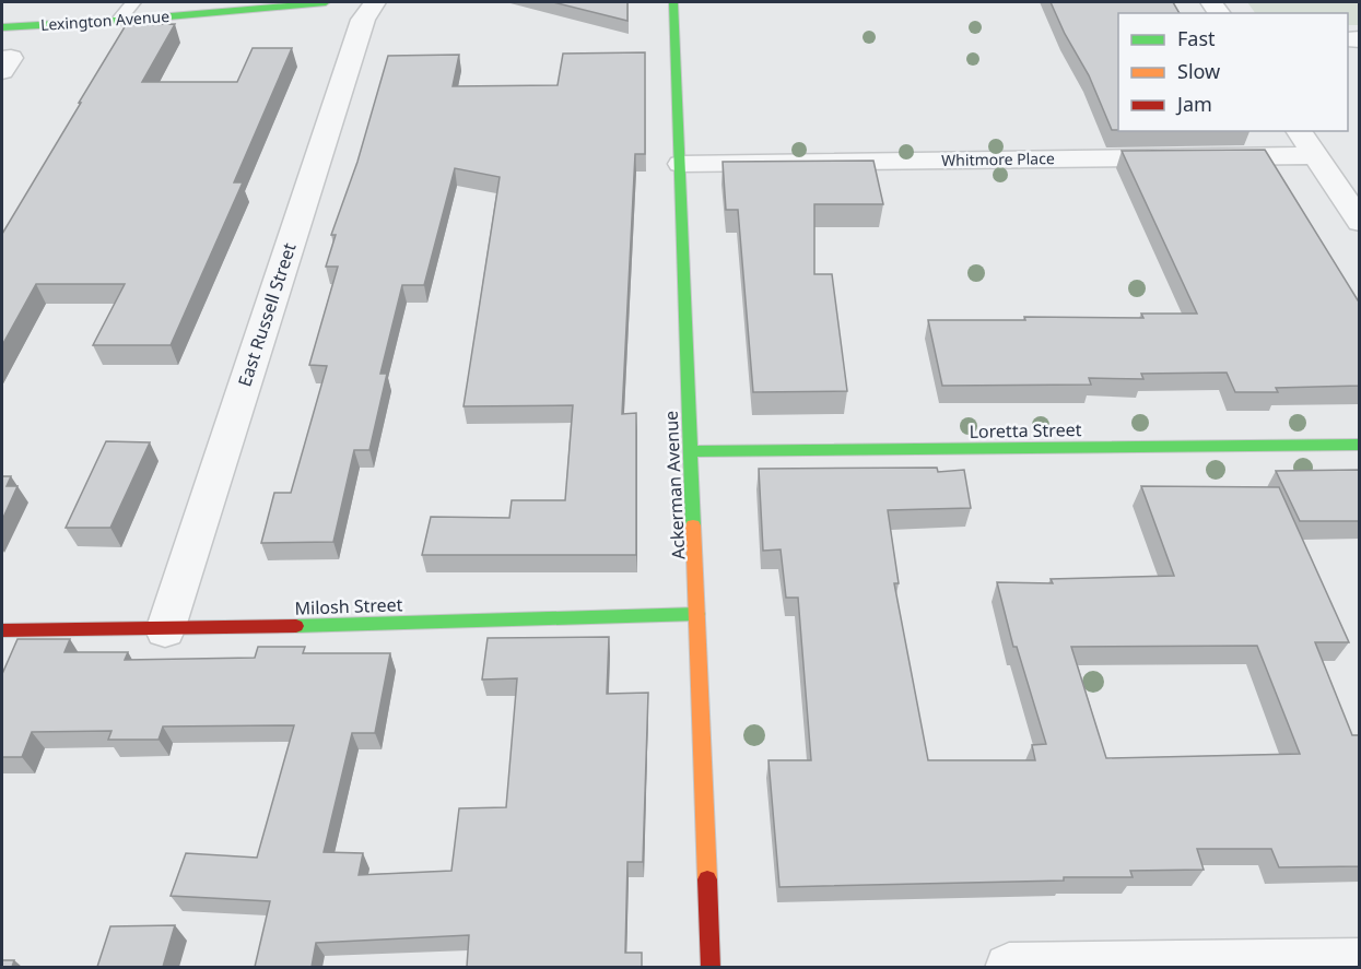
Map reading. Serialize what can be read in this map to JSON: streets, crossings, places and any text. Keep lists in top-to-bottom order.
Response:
{
  "streets": {
    "street": [
      "Lexington Avenue",
      "Whitmore Place",
      "East Russell Street",
      "Loretta Street",
      "Ackerman Avenue",
      "Milosh Street"
    ]
  },
  "crossings": [
    ["Whitmore Place", "Ackerman Avenue"],
    ["East Russell Street", "Milosh Street"],
    ["Loretta Street", "Ackerman Avenue"],
    ["Ackerman Avenue", "Milosh Street"]
  ],
  "legend": ["Fast", "Slow", "Jam"]
}
